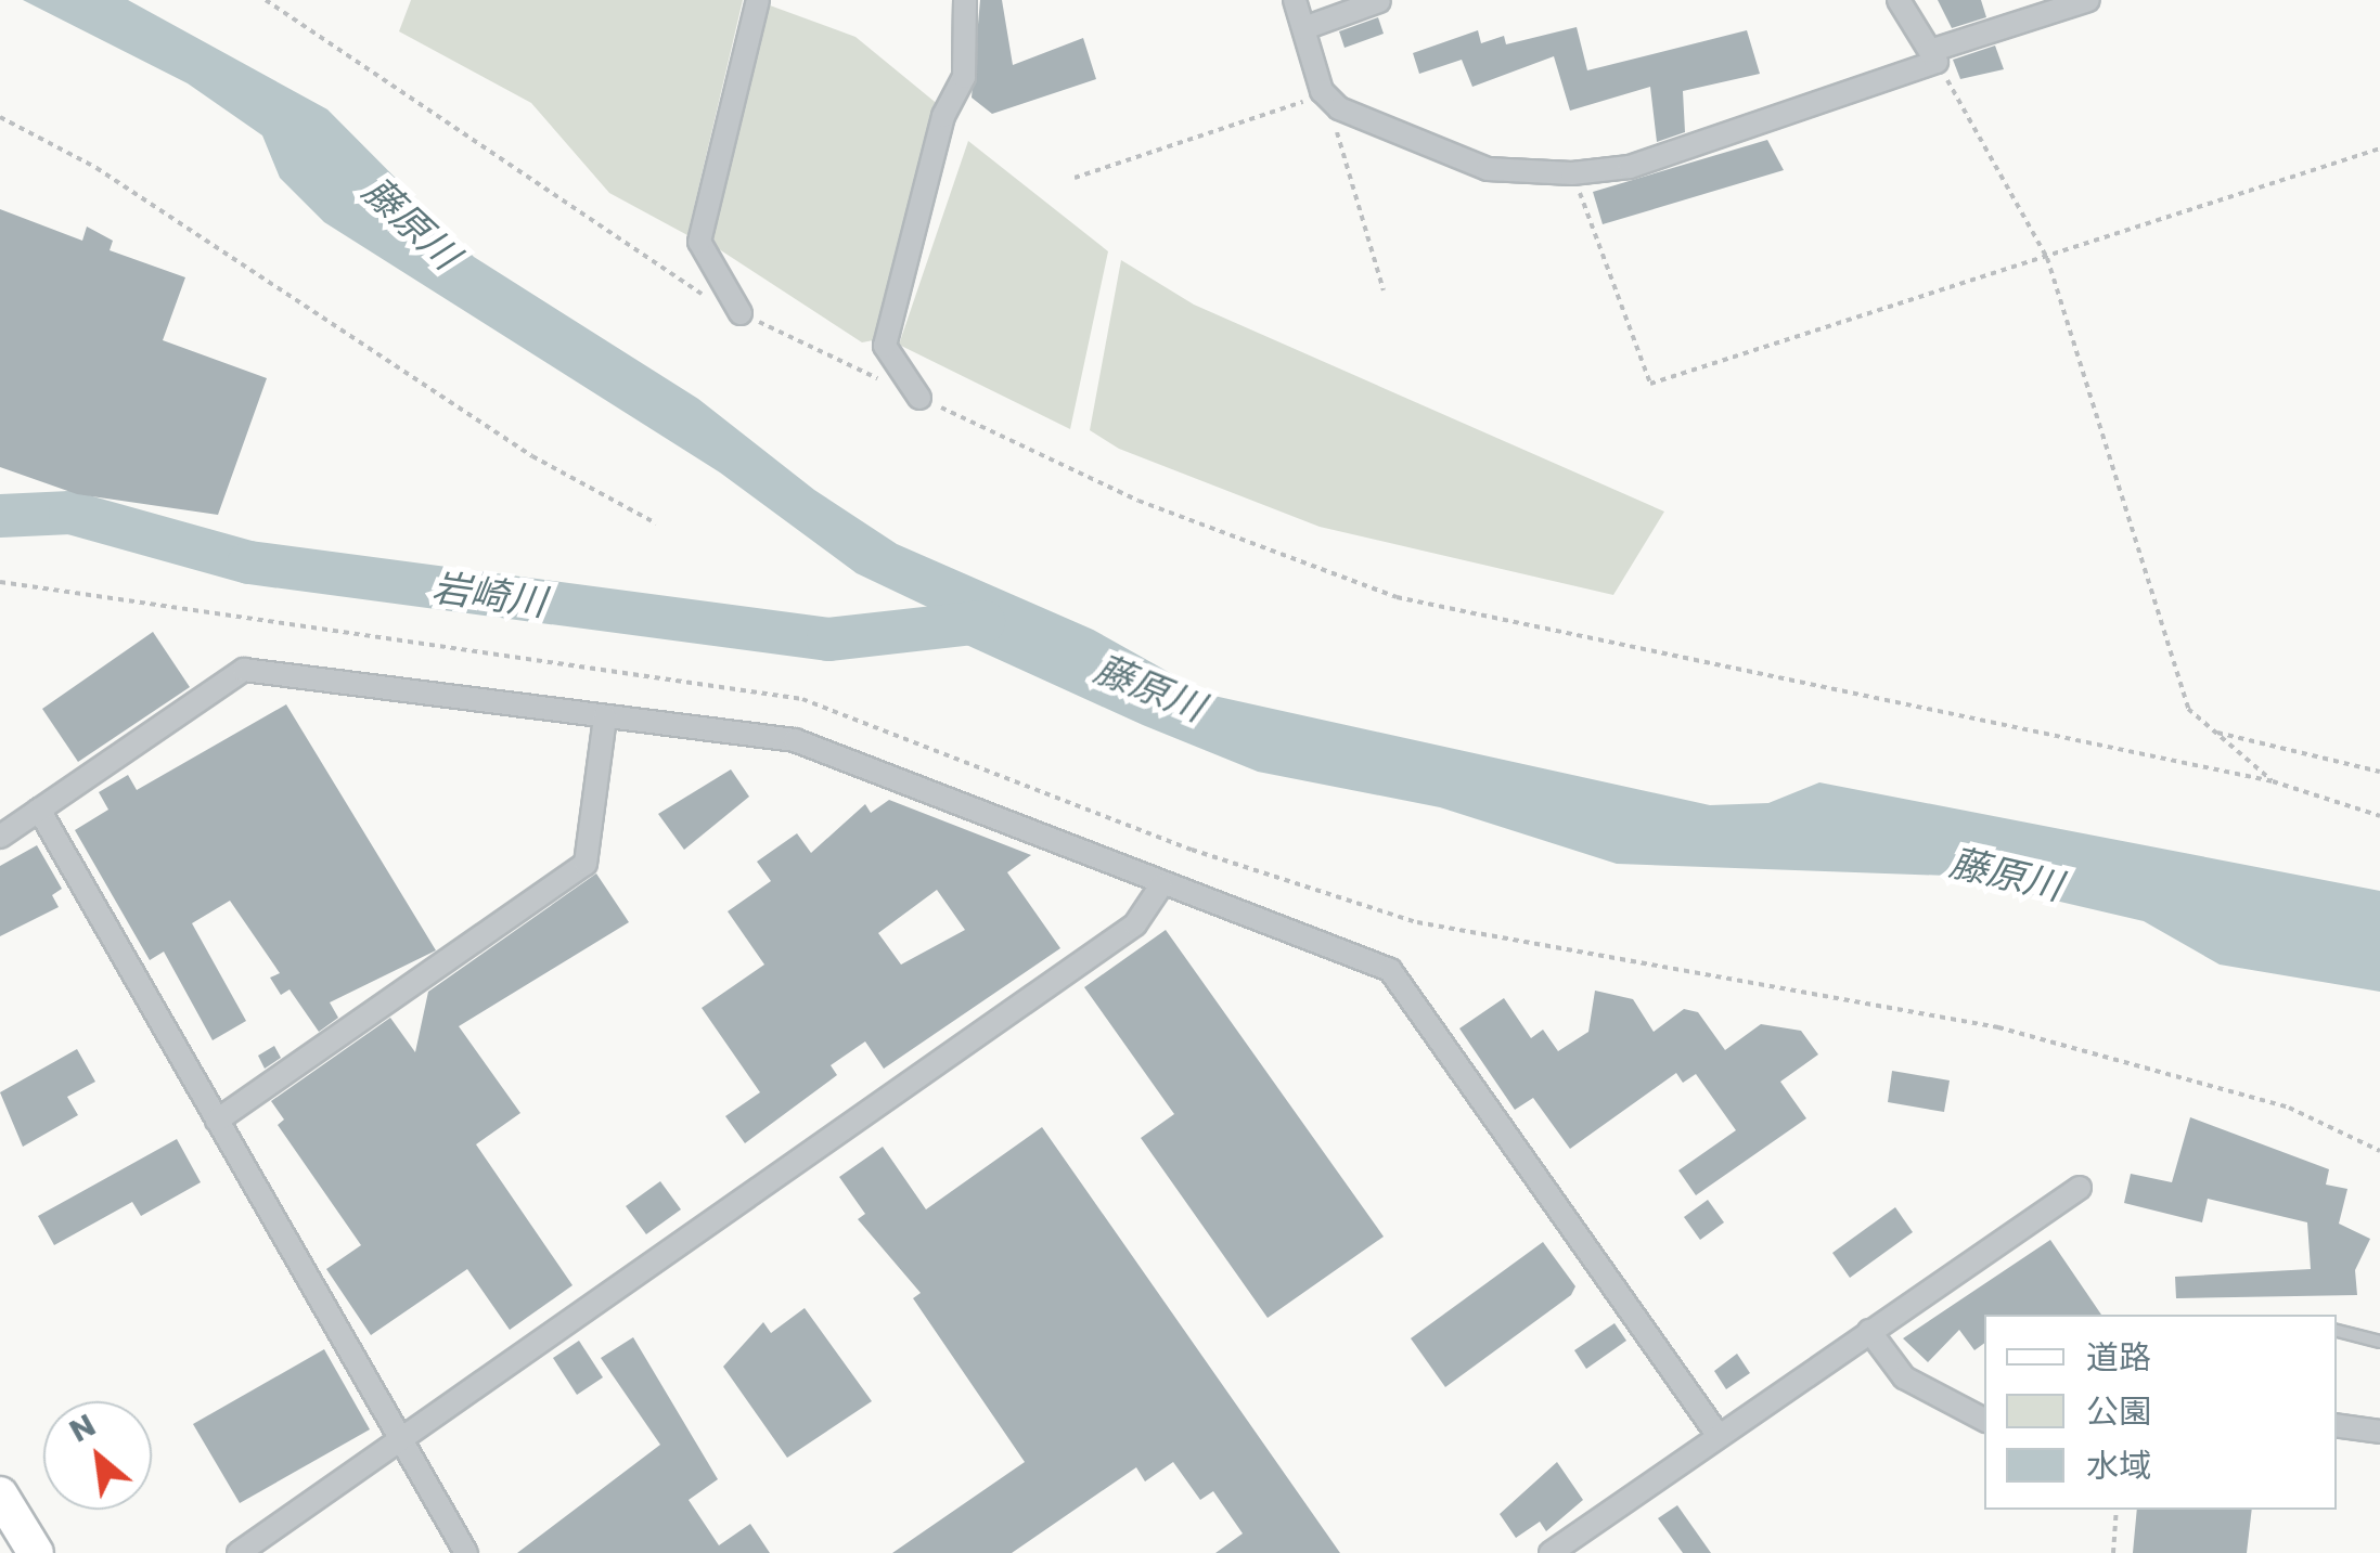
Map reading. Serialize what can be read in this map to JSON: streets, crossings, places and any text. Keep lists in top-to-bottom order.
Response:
{
  "water": ["藤原川", "岩崎川"],
  "legend": ["道路", "公園", "水域"],
  "north": "top left"
}
